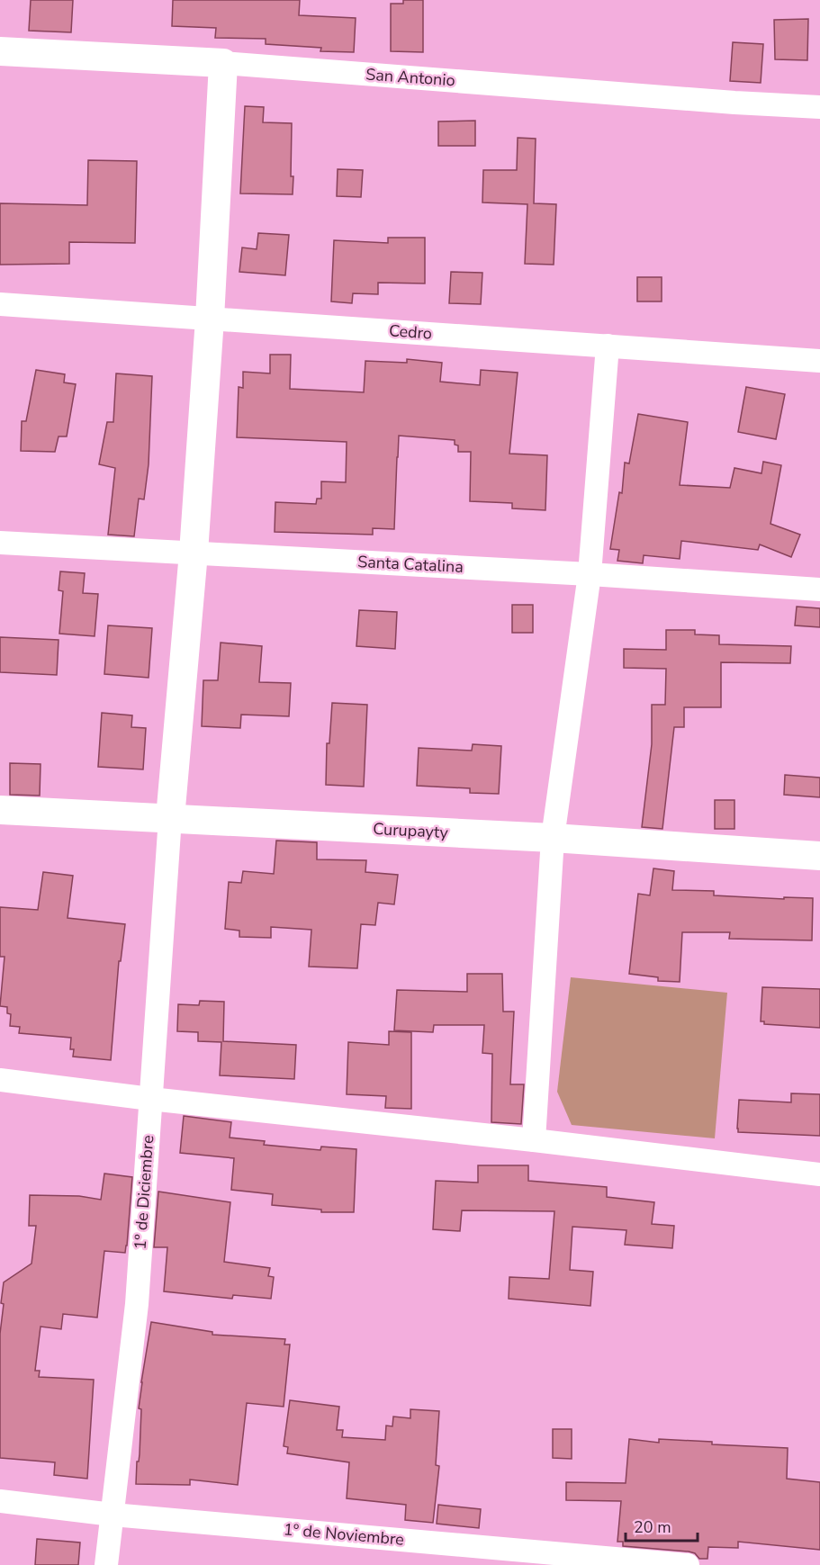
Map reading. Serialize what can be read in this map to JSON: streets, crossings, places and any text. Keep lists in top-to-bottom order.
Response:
{
  "streets": {
    "street": [
      "San Antonio",
      "Cedro",
      "Santa Catalina",
      "Curupayty",
      "1º de Diciembre",
      "1º de Noviembre"
    ]
  },
  "crossings": [
    ["Curupayty", "1º de Diciembre"],
    ["1º de Diciembre", "1º de Noviembre"]
  ],
  "scale_bar": "20 m"
}
